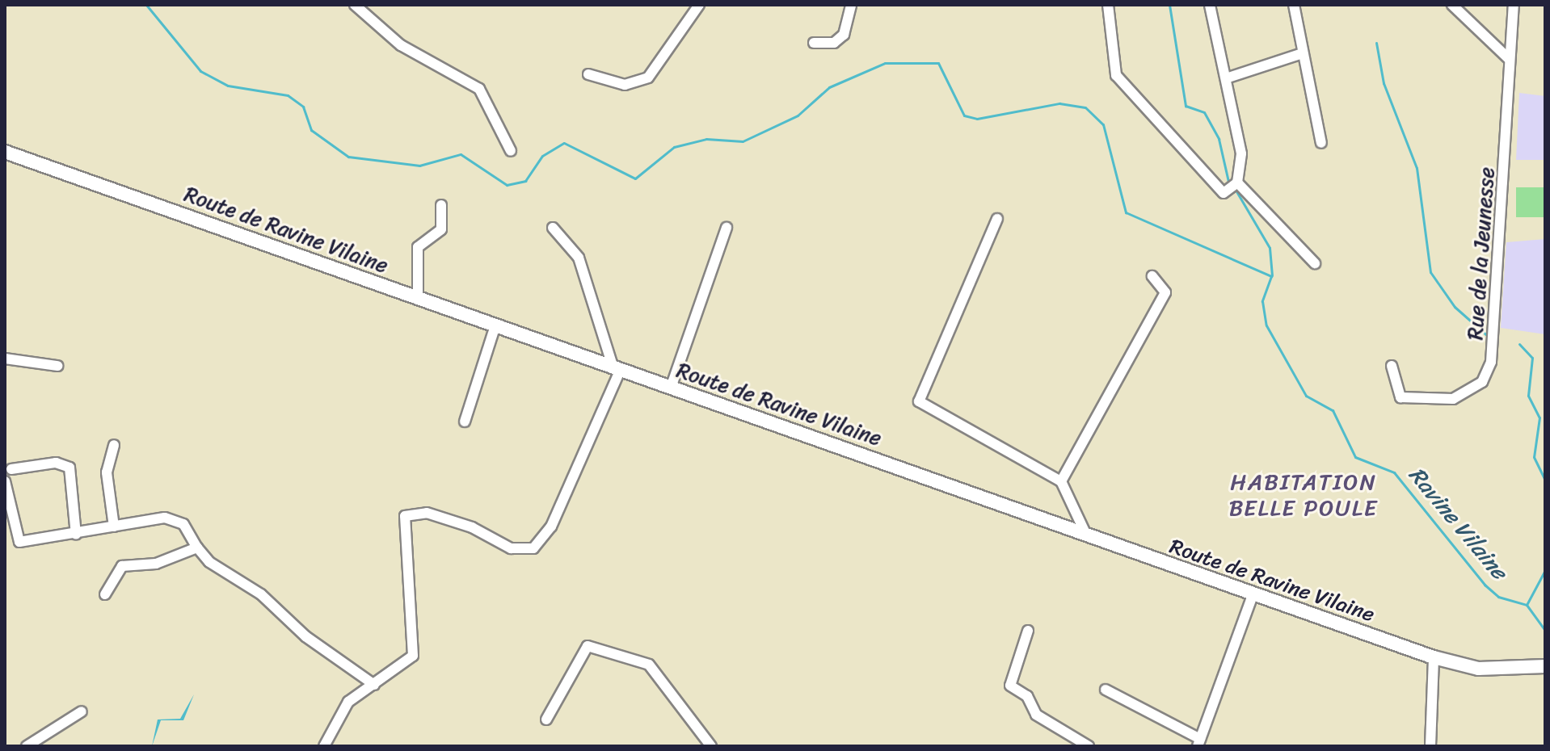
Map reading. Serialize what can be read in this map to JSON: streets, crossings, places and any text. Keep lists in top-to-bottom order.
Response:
{
  "streets": {
    "main road": ["Route de Ravine Vilaine"],
    "street": ["Rue de la Jeunesse"]
  },
  "districts": ["HABITATION BELLE POULE"],
  "water": ["Ravine Vilaine"]
}
